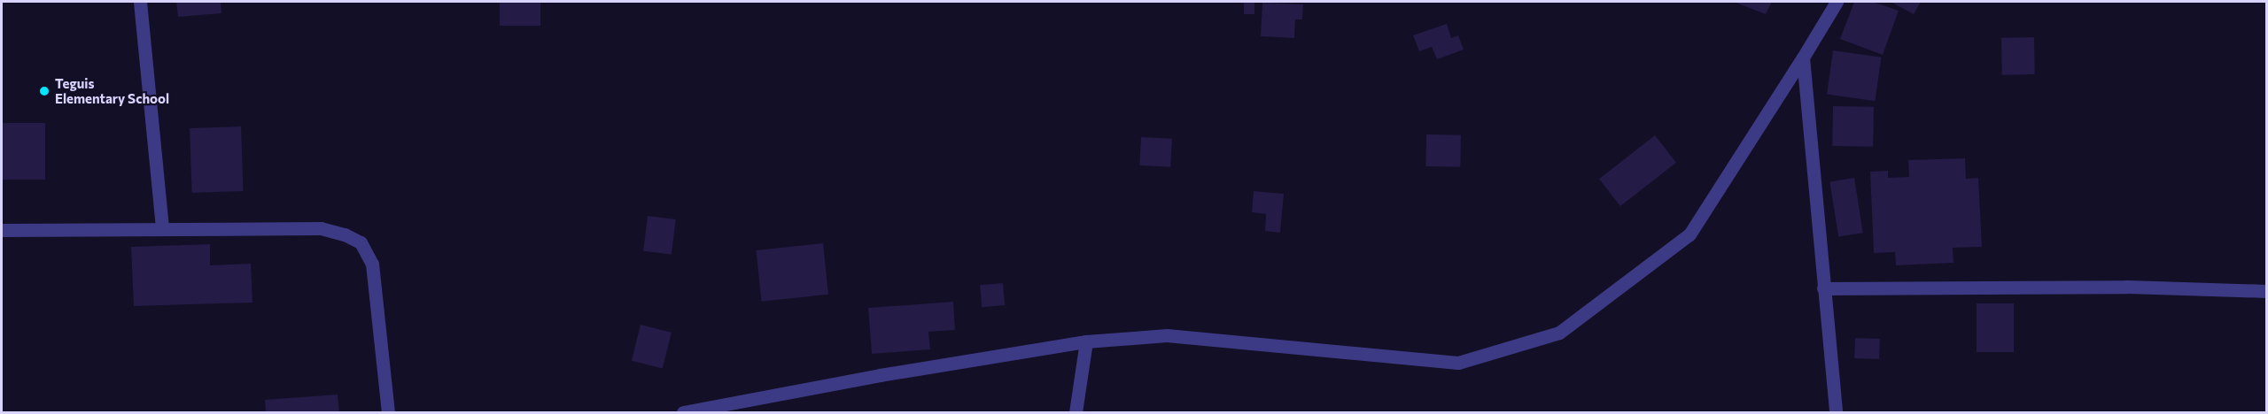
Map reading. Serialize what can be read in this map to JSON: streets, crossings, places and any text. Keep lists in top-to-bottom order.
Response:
{
  "places": ["Teguis Elementary School"]
}
